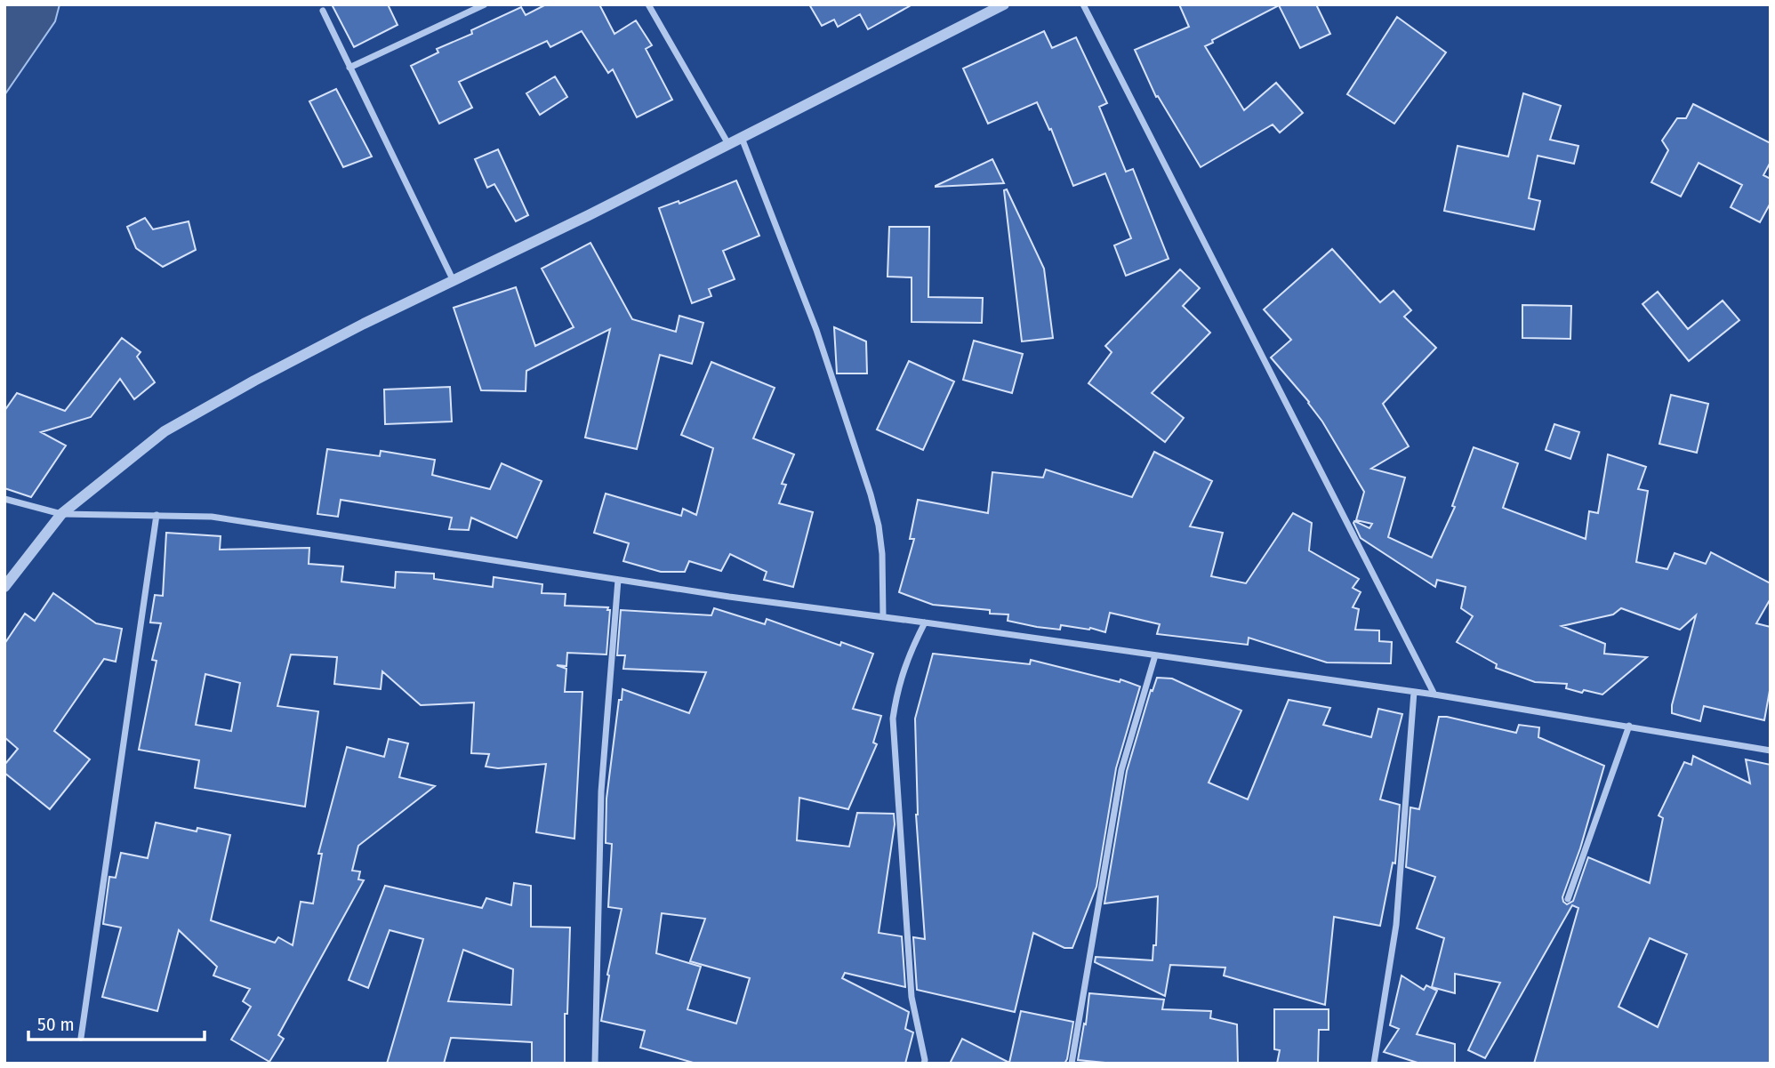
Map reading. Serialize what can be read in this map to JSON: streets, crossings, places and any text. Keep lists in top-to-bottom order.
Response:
{
  "scale_bar": "50 m"
}
